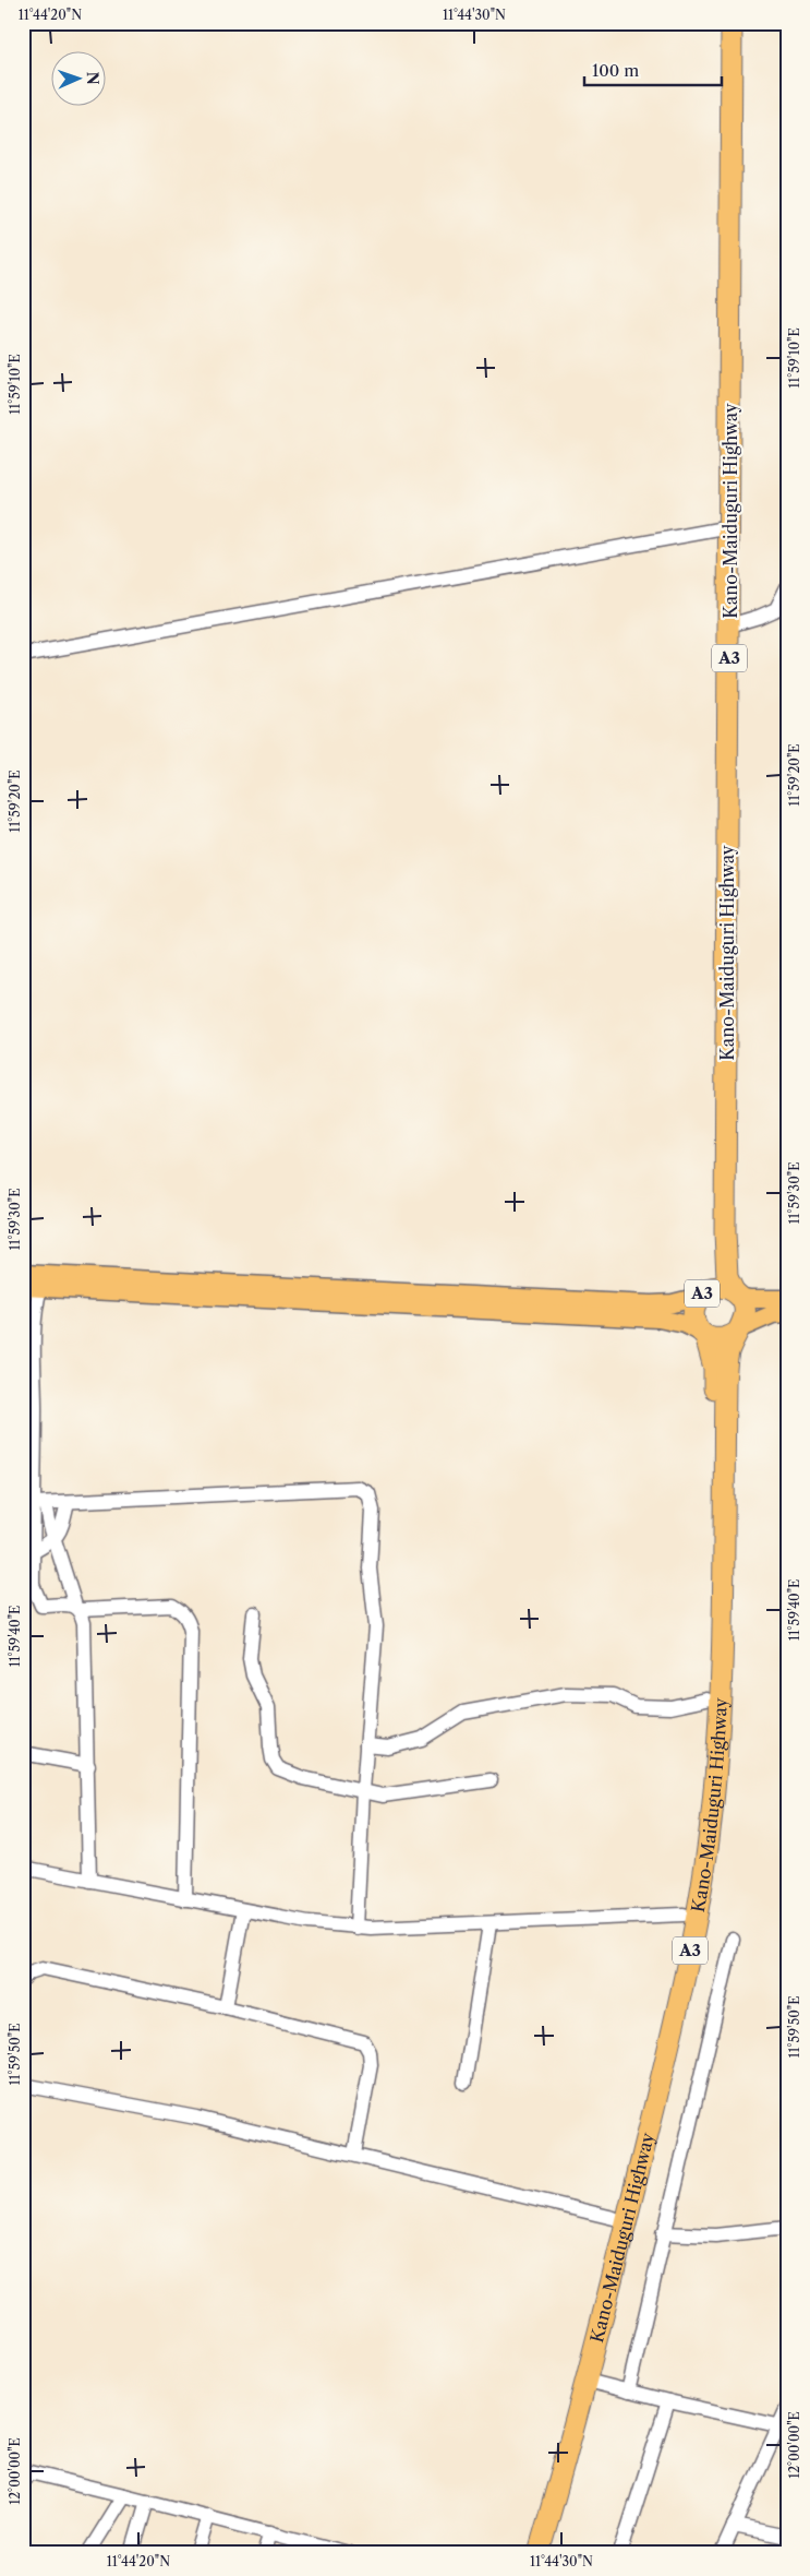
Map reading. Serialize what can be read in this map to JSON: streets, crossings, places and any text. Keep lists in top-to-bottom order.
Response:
{
  "streets": {
    "highway": ["Kano-Maiduguri Highway", "A3"]
  },
  "crossings": [
    ["Kano-Maiduguri Highway", "A3"]
  ],
  "scale_bar": "100 m",
  "north": "right",
  "coordinates": [
    "11°44'20\"N",
    "11°44'30\"N",
    "11°59'10\"E",
    "11°59'20\"E",
    "11°59'30\"E",
    "11°59'40\"E",
    "11°59'50\"E",
    "12°00'00\"E"
  ]
}
